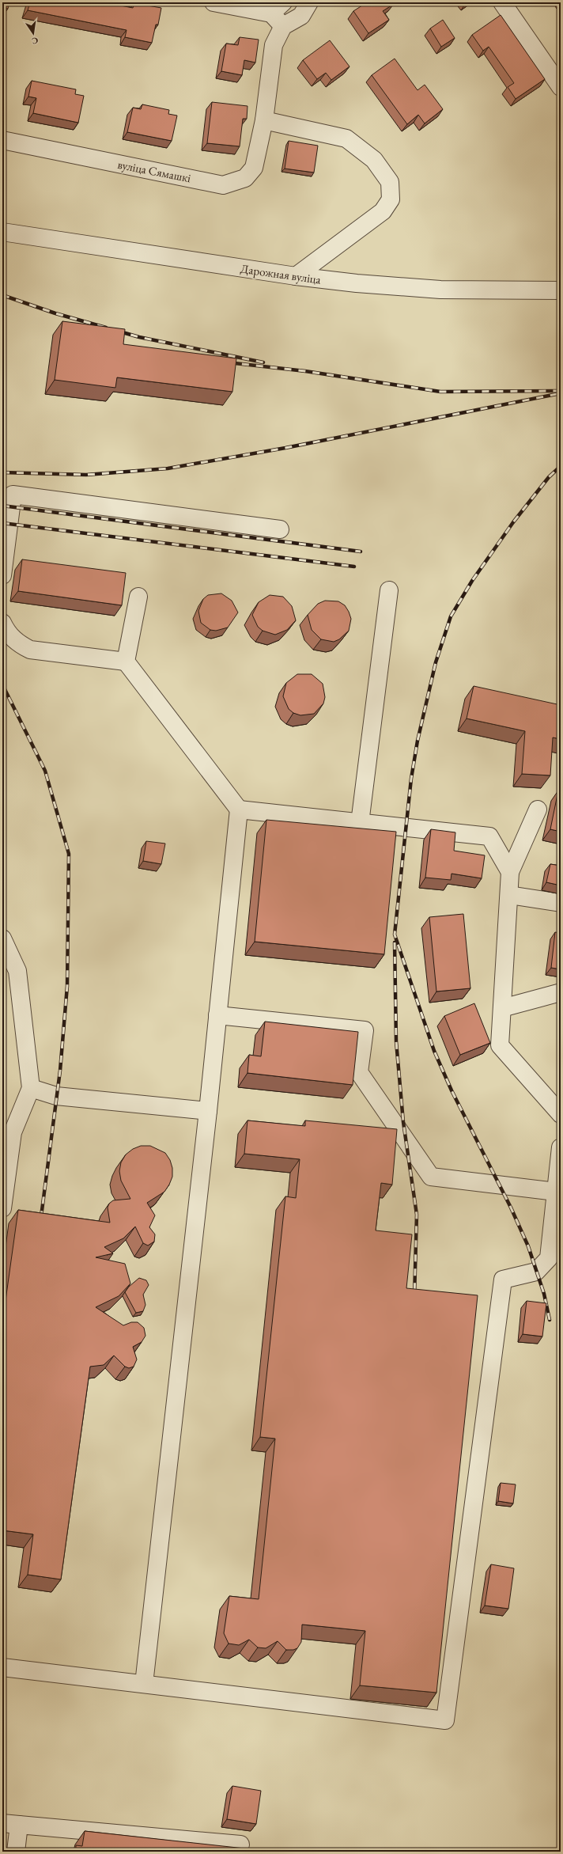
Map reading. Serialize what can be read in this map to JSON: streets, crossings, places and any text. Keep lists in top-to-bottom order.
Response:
{
  "streets": {
    "street": ["вуліца Сямашкі", "Дарожная вуліца"]
  },
  "north": "bottom"
}
